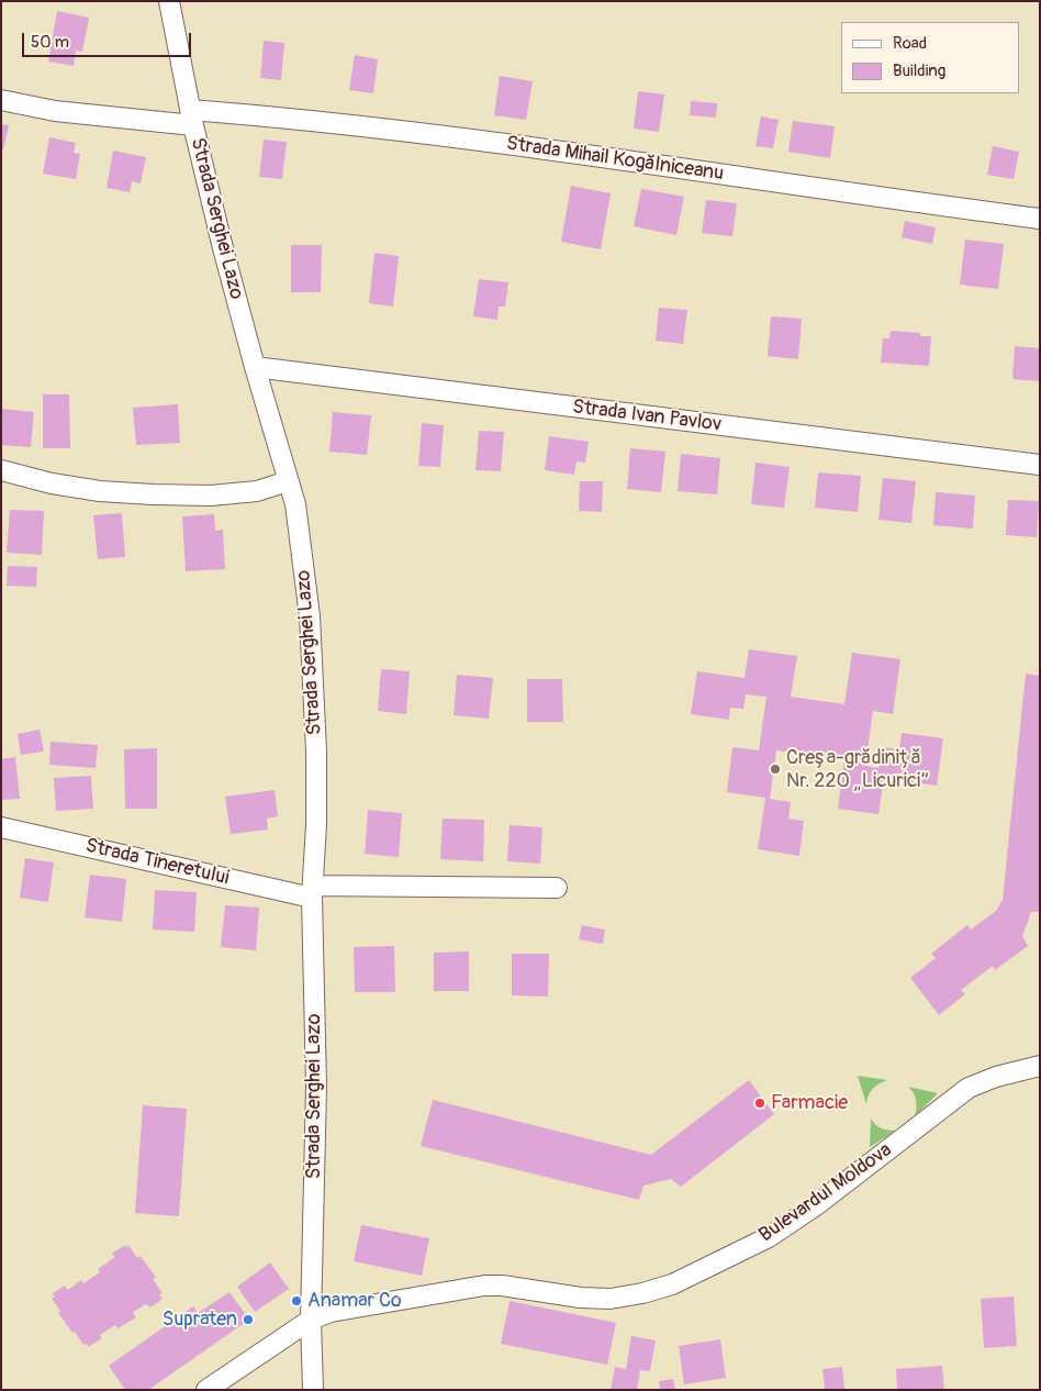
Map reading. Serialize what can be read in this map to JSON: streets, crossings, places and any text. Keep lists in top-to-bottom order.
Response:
{
  "streets": {
    "street": [
      "Strada Mihail Kogălniceanu",
      "Strada Serghei Lazo",
      "Strada Ivan Pavlov",
      "Strada Tineretului",
      "Bulevardul Moldova"
    ]
  },
  "crossings": [
    ["Strada Mihail Kogălniceanu", "Strada Serghei Lazo"],
    ["Strada Serghei Lazo", "Strada Ivan Pavlov"],
    ["Strada Serghei Lazo", "Strada Tineretului"],
    ["Strada Serghei Lazo", "Bulevardul Moldova"]
  ],
  "places": [
    "Creșa-grădiniță Nr. 220 „Licurici”",
    "Farmacie",
    "Anamar Co",
    "Supraten"
  ],
  "legend": ["Road", "Building"],
  "scale_bar": "50 m"
}
